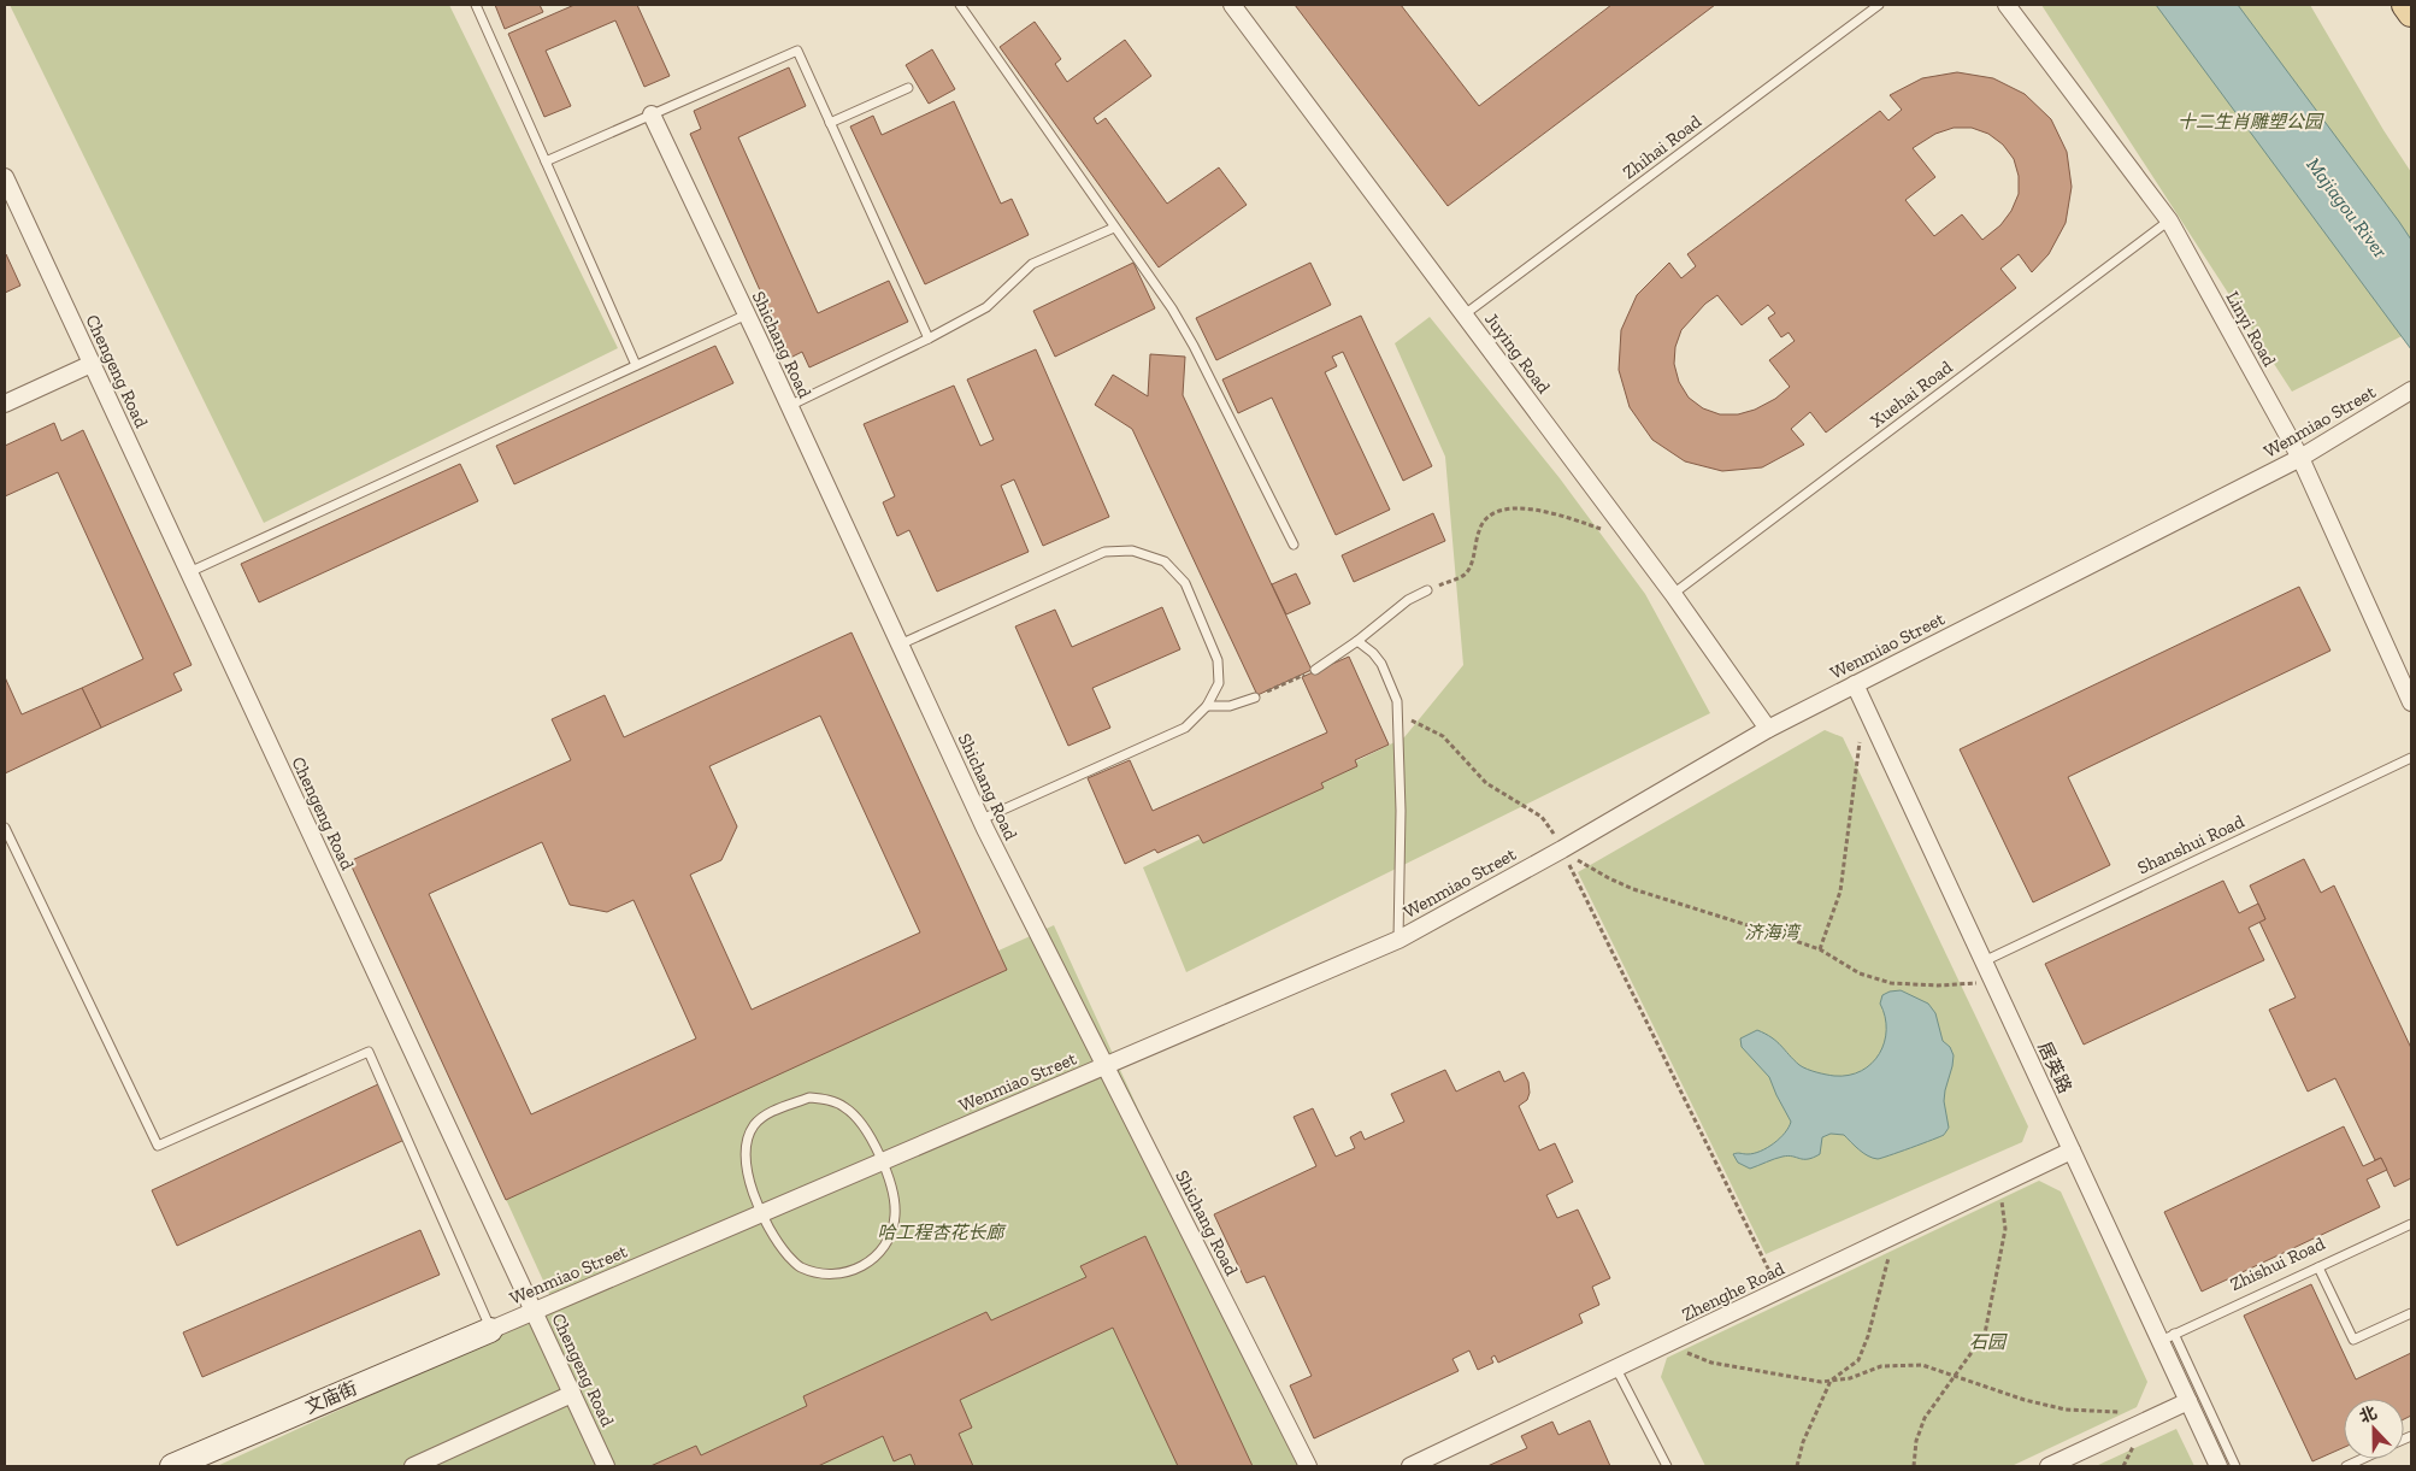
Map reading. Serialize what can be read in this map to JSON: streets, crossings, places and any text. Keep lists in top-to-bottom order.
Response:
{
  "streets": {
    "main road": ["文庙街"],
    "street": [
      "Linyi Road",
      "Shichang Road",
      "Juying Road",
      "Chengeng Road",
      "Wenmiao Street",
      "居英路",
      "Zhenghe Road"
    ],
    "lane": [
      "Zhihai Road",
      "Xuehai Road",
      "Shanshui Road",
      "Zhishui Road"
    ]
  },
  "crossings": [
    ["Zhihai Road", "Juying Road"],
    ["Linyi Road", "Xuehai Road"],
    ["Linyi Road", "Wenmiao Street"],
    ["Shichang Road", "Wenmiao Street"],
    ["Juying Road", "Xuehai Road"],
    ["Juying Road", "Wenmiao Street"],
    ["Chengeng Road", "Wenmiao Street"],
    ["Wenmiao Street", "居英路"],
    ["Wenmiao Street", "文庙街"],
    ["Shanshui Road", "居英路"],
    ["居英路", "Zhishui Road"],
    ["居英路", "Zhenghe Road"]
  ],
  "water": ["Majiagou River"],
  "parks": [
    "十二生肖雕塑公园",
    "济海湾",
    "哈工程杏花长廊",
    "石园"
  ],
  "north": "top"
}
